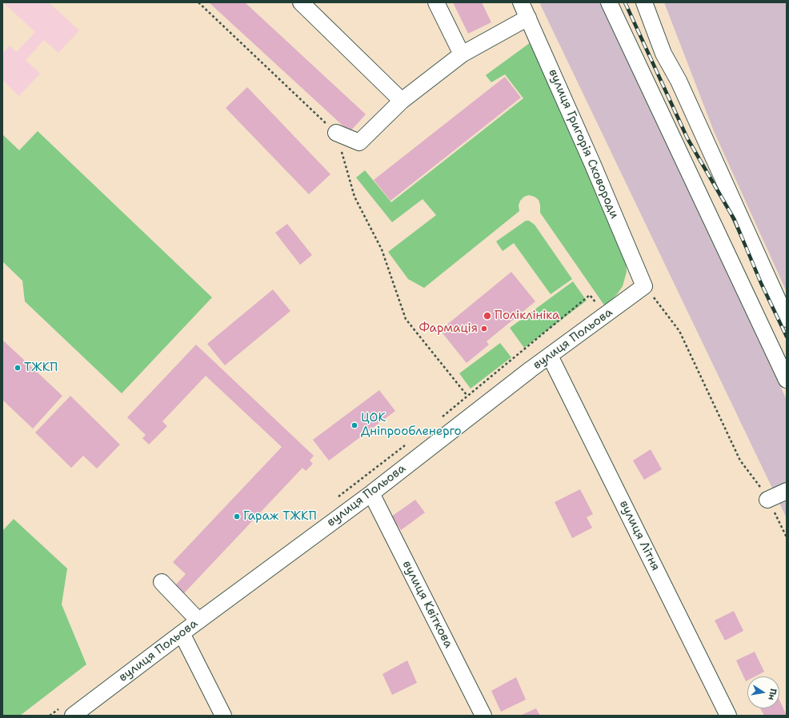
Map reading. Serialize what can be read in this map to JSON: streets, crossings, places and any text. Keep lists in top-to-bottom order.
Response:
{
  "streets": {
    "street": [
      "вулиця Григорія Сковороди",
      "вулиця Польова",
      "вулиця Літня",
      "вулиця Квіткова"
    ]
  },
  "crossings": [
    ["вулиця Григорія Сковороди", "вулиця Польова"],
    ["вулиця Польова", "вулиця Літня"],
    ["вулиця Польова", "вулиця Квіткова"]
  ],
  "places": [
    "Поліклініка",
    "Фармація",
    "ТЖКП",
    "ЦОК Дніпрообленерго",
    "Гараж ТЖКП"
  ],
  "north": "right"
}
